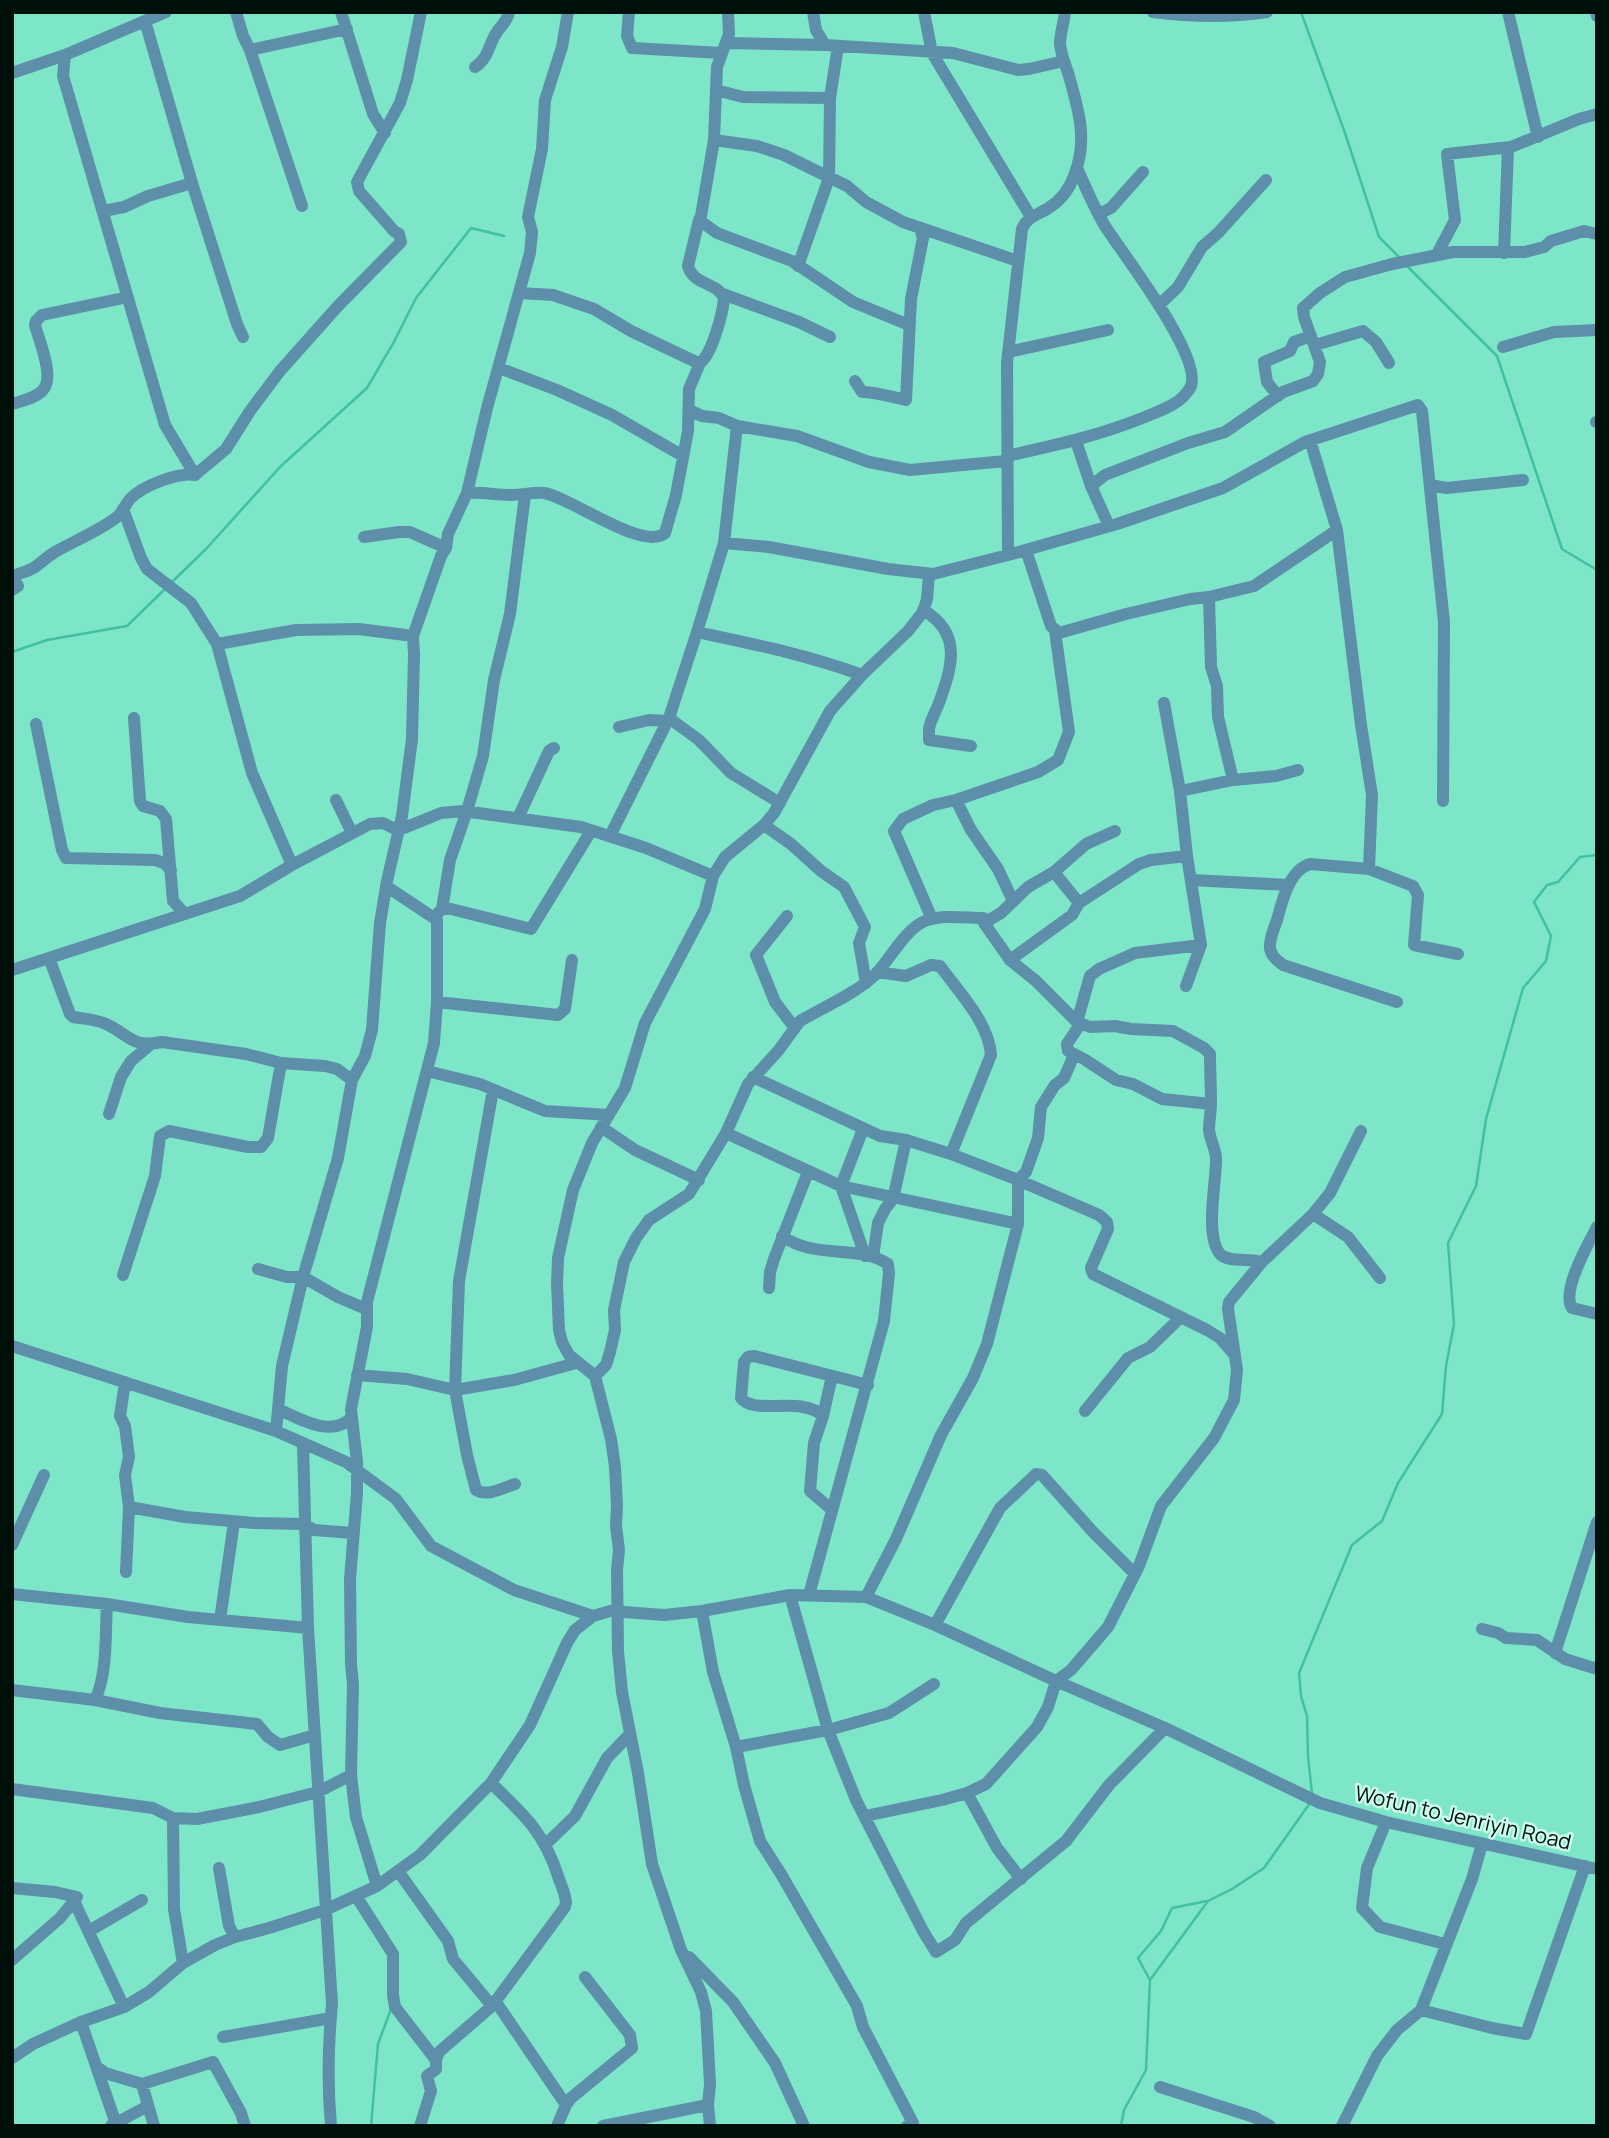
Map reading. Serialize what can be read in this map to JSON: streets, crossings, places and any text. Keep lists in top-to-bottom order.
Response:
{
  "streets": {
    "street": ["Wofun to Jenriyin Road"]
  }
}
